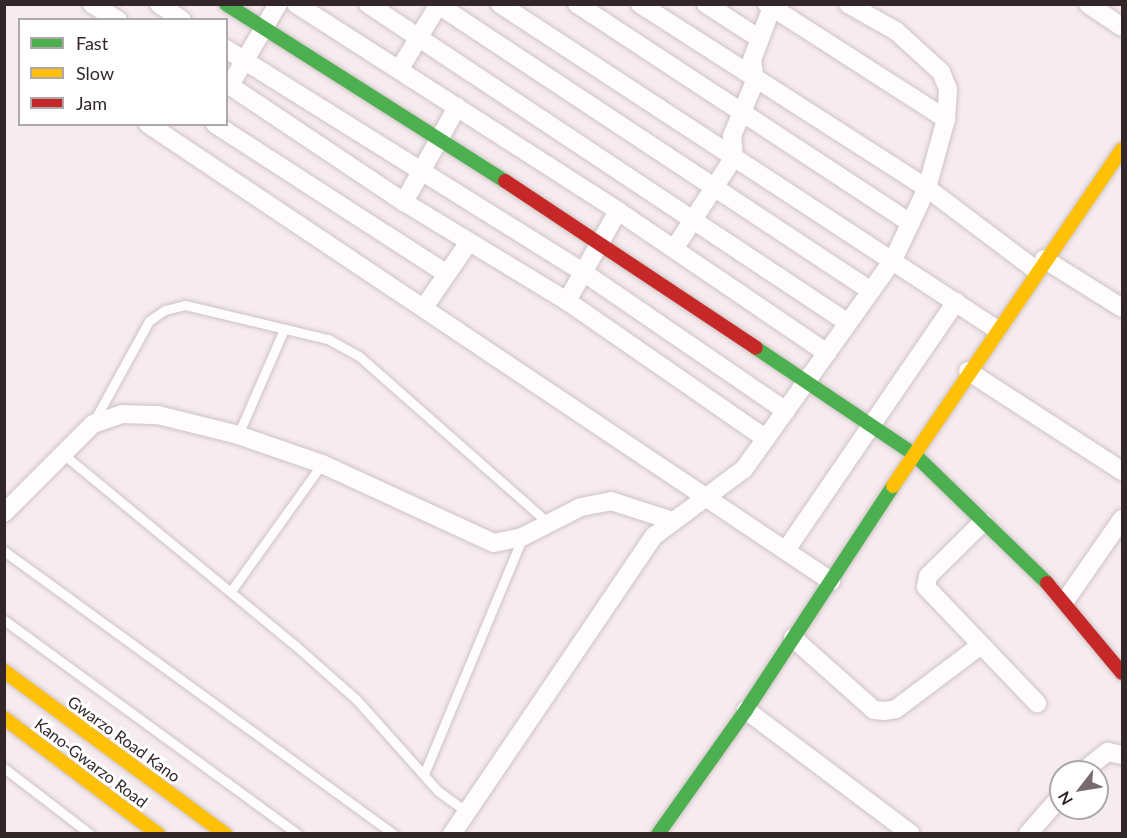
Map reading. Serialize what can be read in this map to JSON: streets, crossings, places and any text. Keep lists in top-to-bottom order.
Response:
{
  "streets": {
    "street": ["Gwarzo Road Kano", "Kano-Gwarzo Road"]
  },
  "legend": ["Fast", "Slow", "Jam"],
  "north": "bottom left"
}
